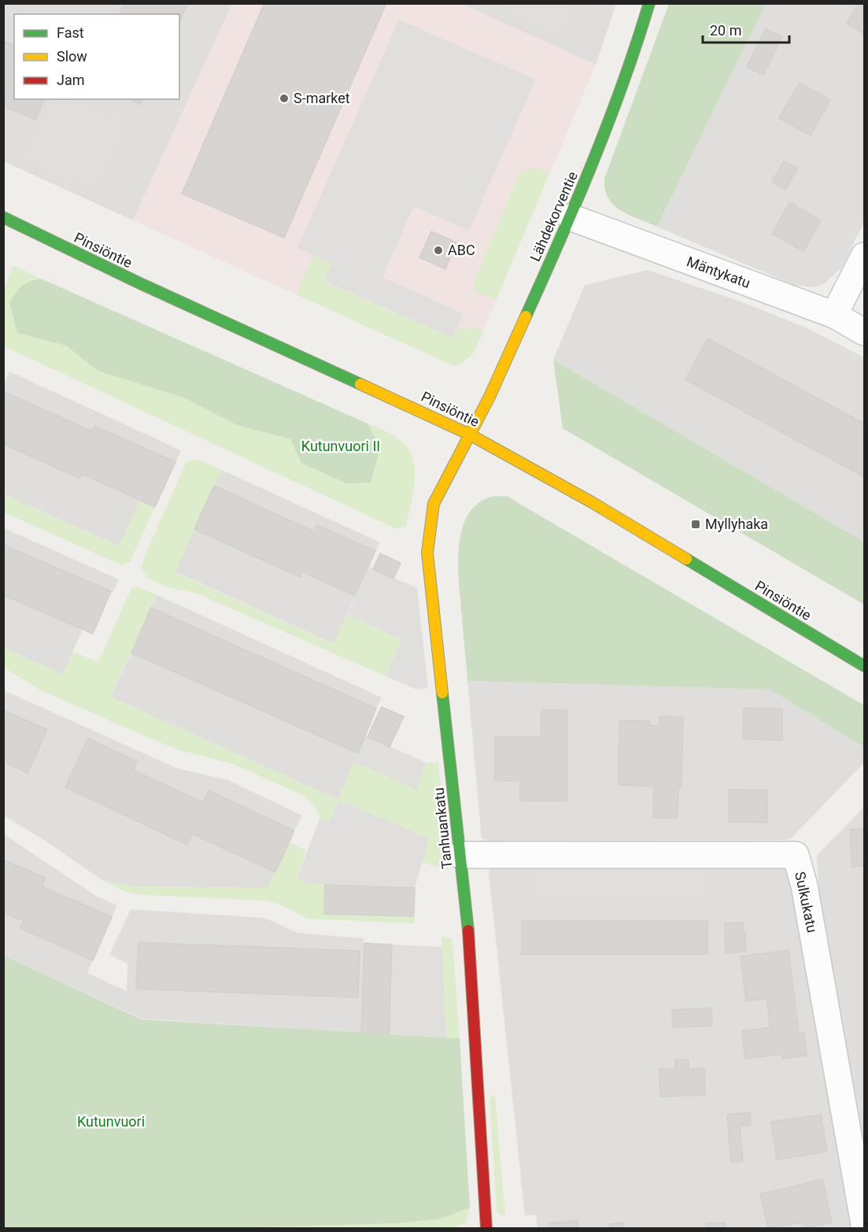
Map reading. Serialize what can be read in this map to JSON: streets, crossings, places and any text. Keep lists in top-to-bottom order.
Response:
{
  "streets": {
    "street": [
      "Lähdekorventie",
      "Pinsiöntie",
      "Mäntykatu",
      "Tanhuankatu",
      "Sulkukatu"
    ]
  },
  "crossings": [
    ["Lähdekorventie", "Pinsiöntie"],
    ["Lähdekorventie", "Mäntykatu"],
    ["Lähdekorventie", "Tanhuankatu"],
    ["Pinsiöntie", "Tanhuankatu"],
    ["Tanhuankatu", "Sulkukatu"]
  ],
  "parks": ["Kutunvuori II", "Kutunvuori"],
  "places": {
    "other": ["S-market", "ABC"],
    "transit": ["Myllyhaka"]
  },
  "legend": ["Fast", "Slow", "Jam"],
  "scale_bar": "20 m"
}
